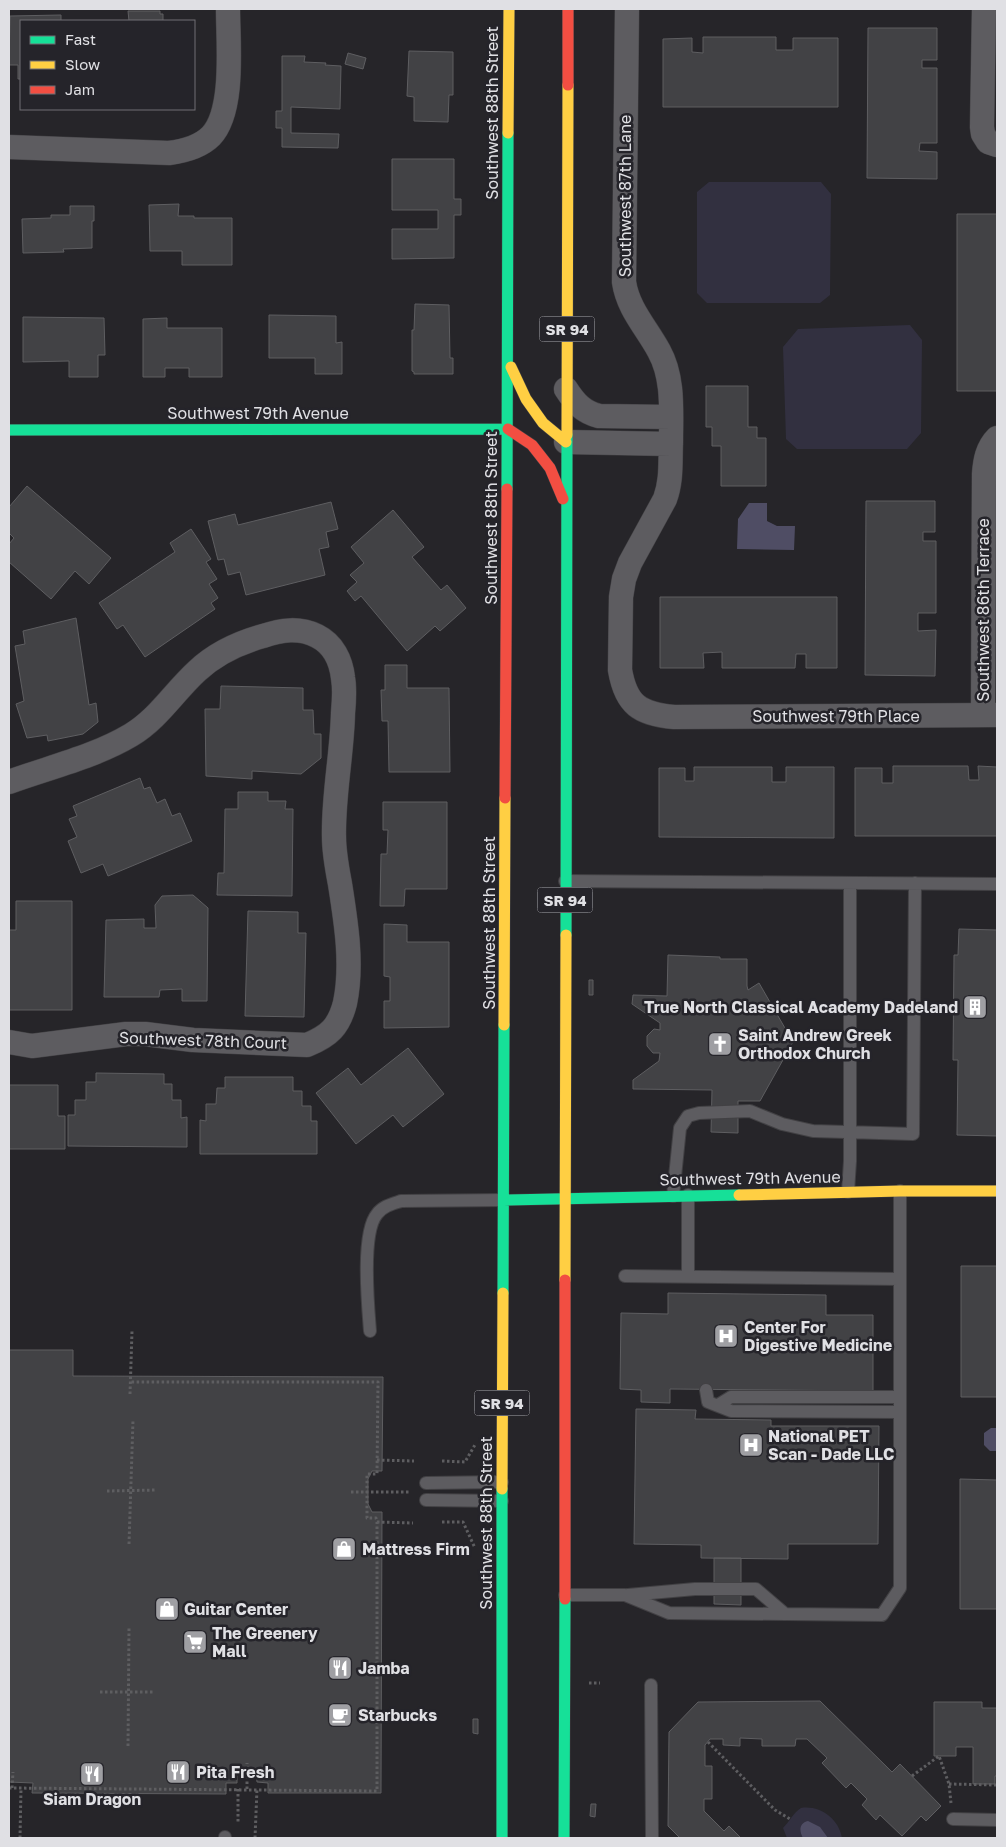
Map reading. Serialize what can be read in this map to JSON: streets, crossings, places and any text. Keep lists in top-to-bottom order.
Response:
{
  "streets": {
    "main road": ["Southwest 88th Street", "SR 94", "Southwest 79th Avenue"],
    "street": [
      "Southwest 87th Lane",
      "Southwest 86th Terrace",
      "Southwest 79th Place",
      "Southwest 78th Court"
    ]
  },
  "crossings": [
    ["Southwest 88th Street", "Southwest 79th Avenue"],
    ["Southwest 87th Lane", "Southwest 79th Place"],
    ["SR 94", "Southwest 79th Avenue"],
    ["Southwest 86th Terrace", "Southwest 79th Place"]
  ],
  "places": {
    "building": ["True North Classical Academy Dadeland"],
    "church": ["Saint Andrew Greek Orthodox Church"],
    "hospital": ["Center For Digestive Medicine", "National PET Scan - Dade LLC"],
    "shop": ["Mattress Firm", "Guitar Center"],
    "supermarket": ["The Greenery Mall"],
    "restaurant": ["Jamba", "Pita Fresh", "Siam Dragon"],
    "cafe": ["Starbucks"]
  },
  "legend": ["Fast", "Slow", "Jam"]
}
